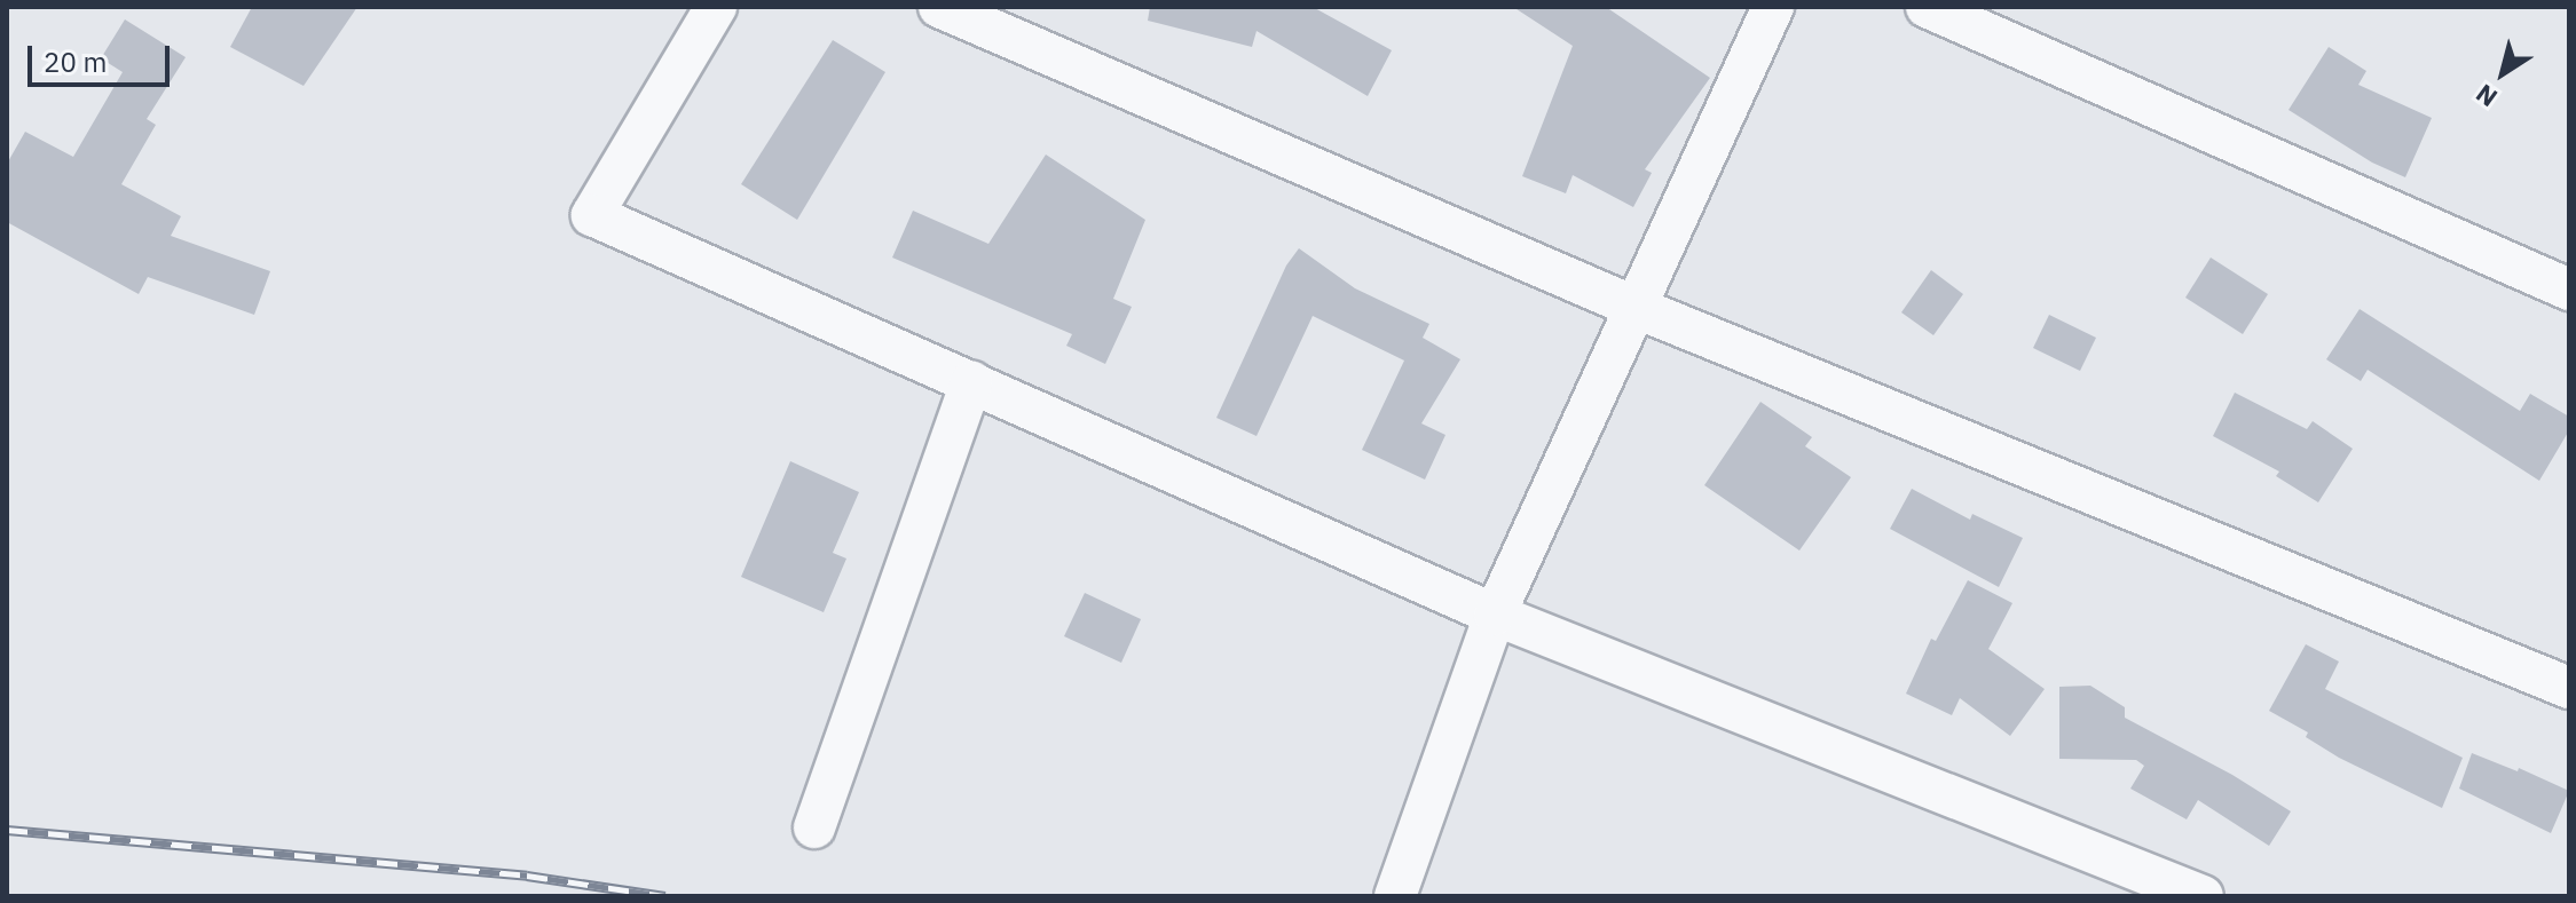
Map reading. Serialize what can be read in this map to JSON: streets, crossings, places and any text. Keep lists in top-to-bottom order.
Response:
{
  "scale_bar": "20 m",
  "north": "bottom left"
}
